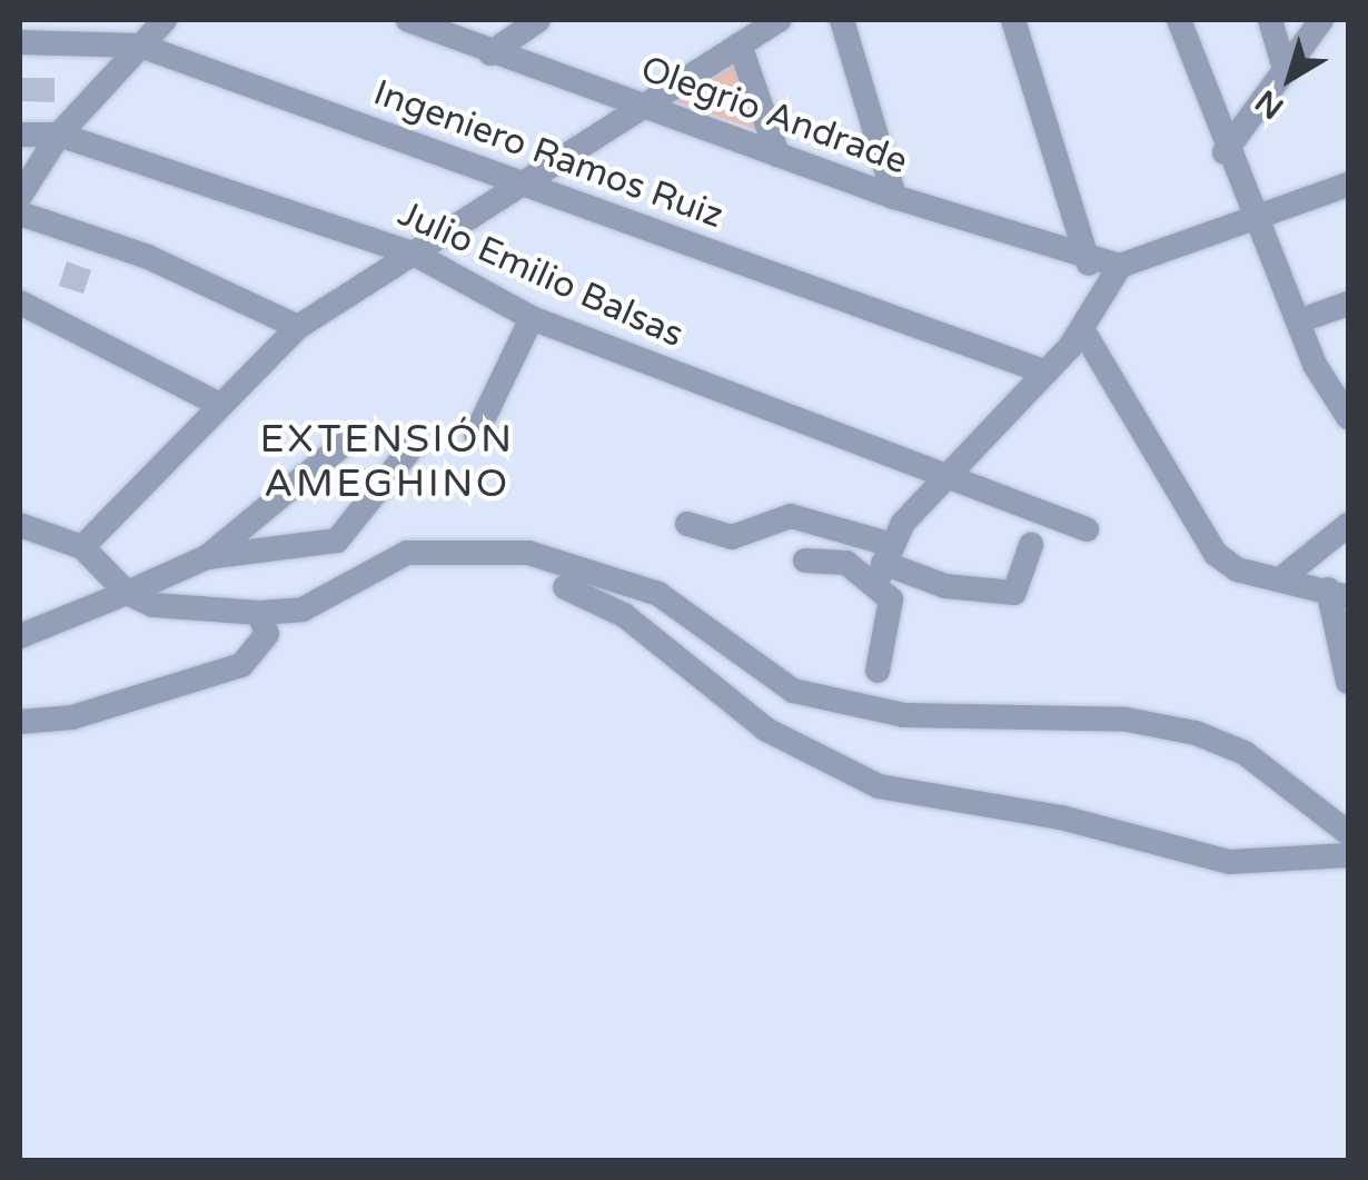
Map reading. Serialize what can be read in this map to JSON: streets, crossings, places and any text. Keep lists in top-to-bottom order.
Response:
{
  "streets": {
    "street": ["Olegrio Andrade", "Ingeniero Ramos Ruiz", "Julio Emilio Balsas"]
  },
  "districts": ["EXTENSIÓN AMEGHINO"],
  "north": "bottom left"
}
